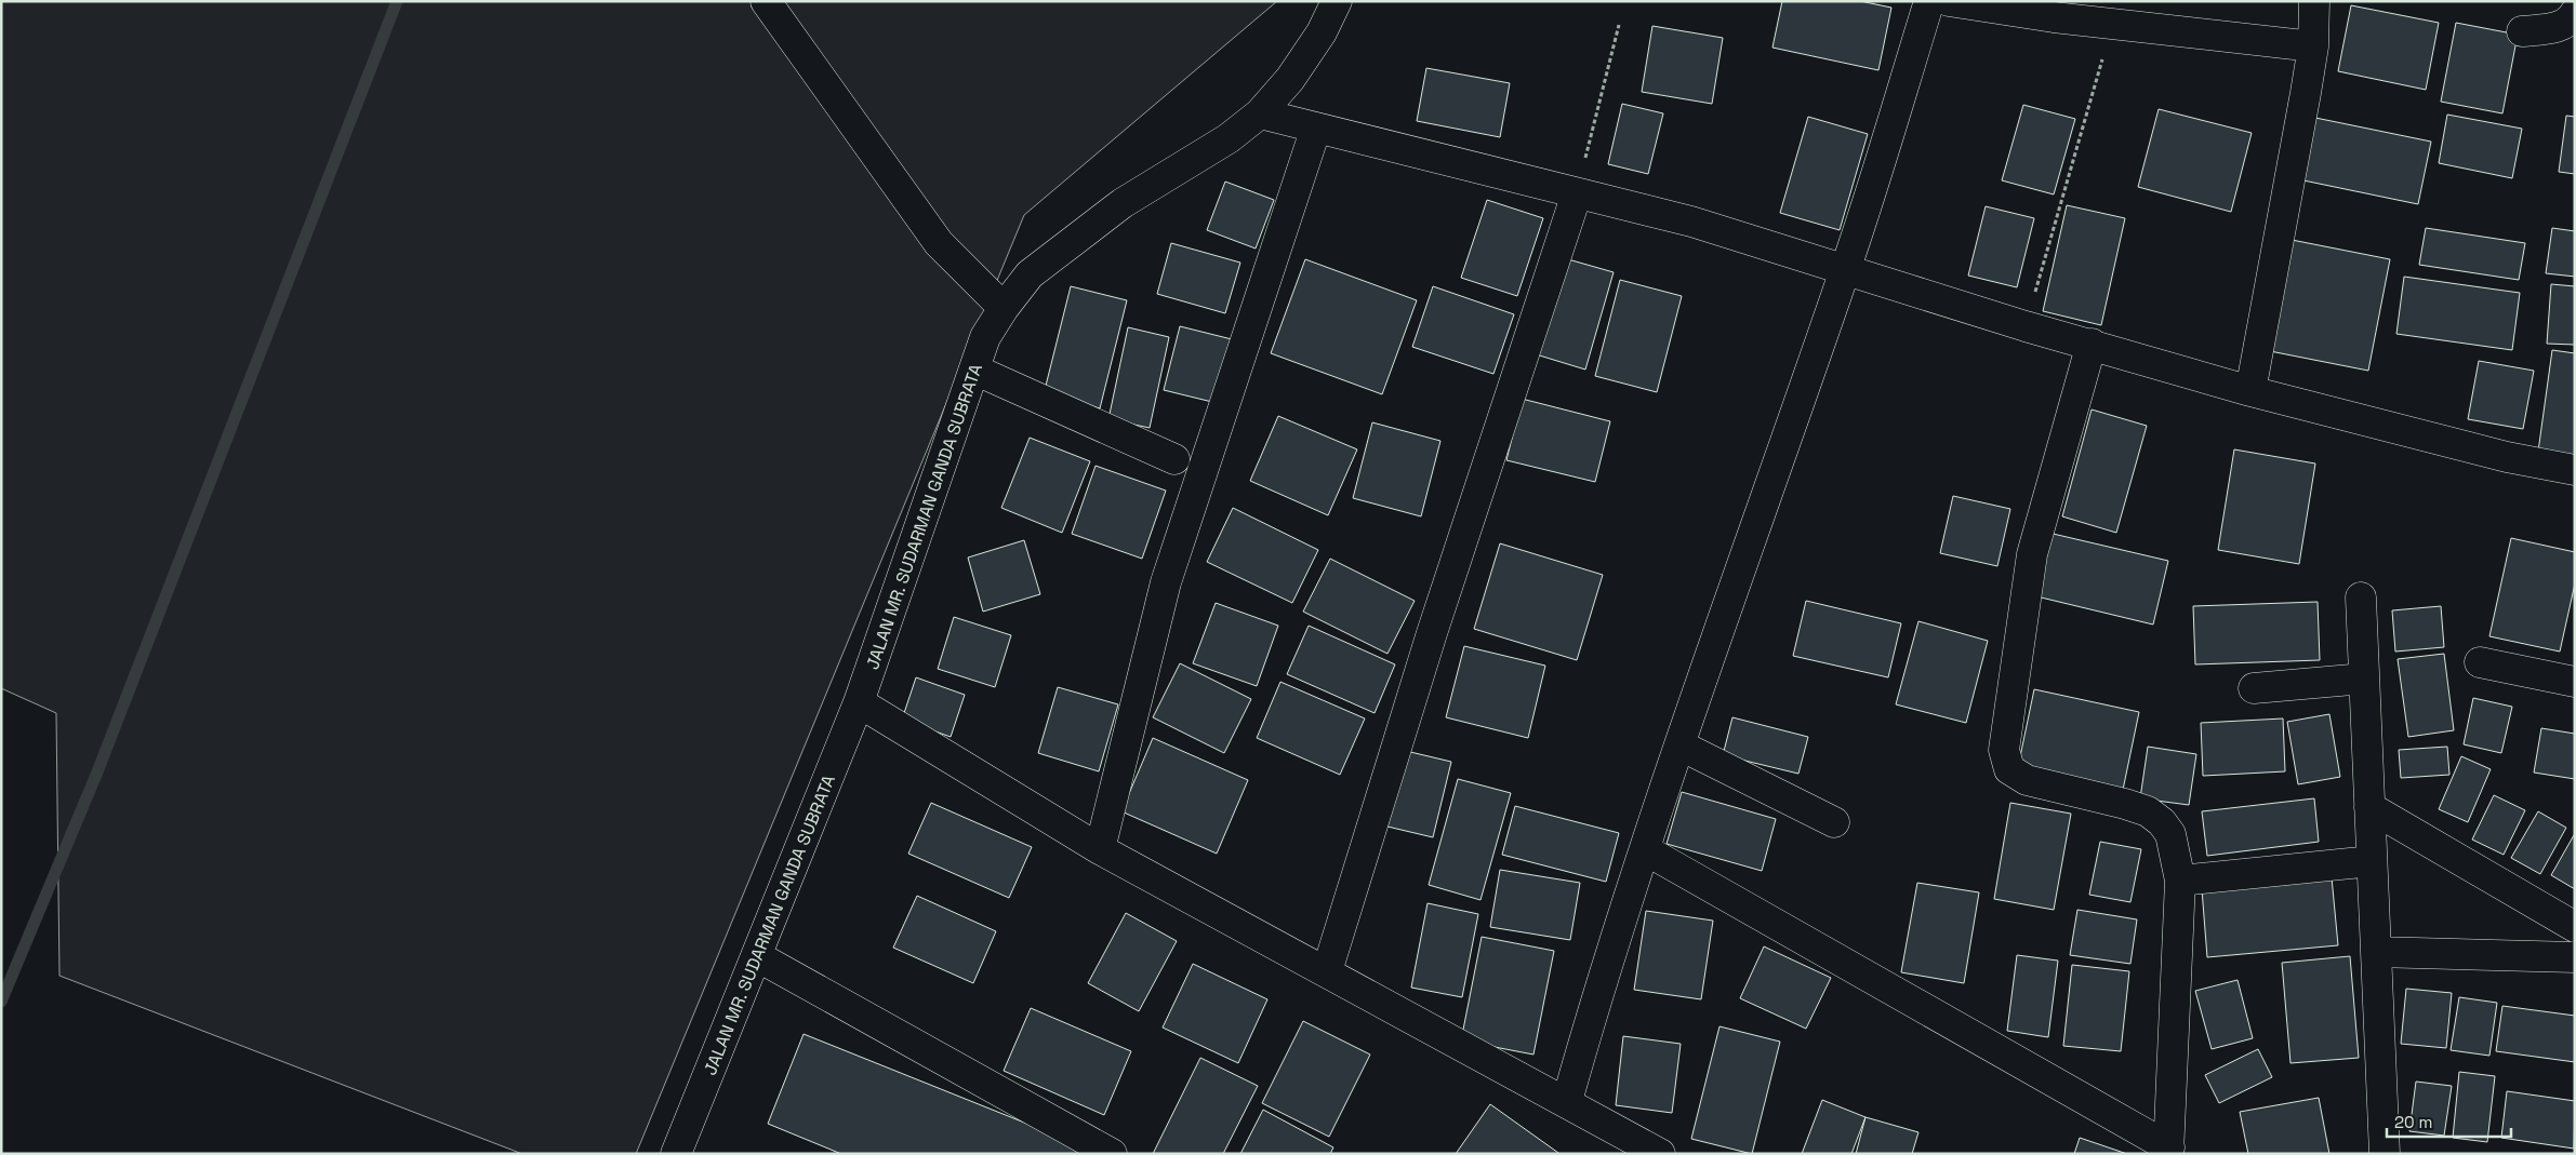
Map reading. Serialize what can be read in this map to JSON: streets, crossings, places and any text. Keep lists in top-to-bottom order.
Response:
{
  "streets": {
    "street": ["JALAN MR. SUDARMAN GANDA SUBRATA"]
  },
  "scale_bar": "20 m"
}
